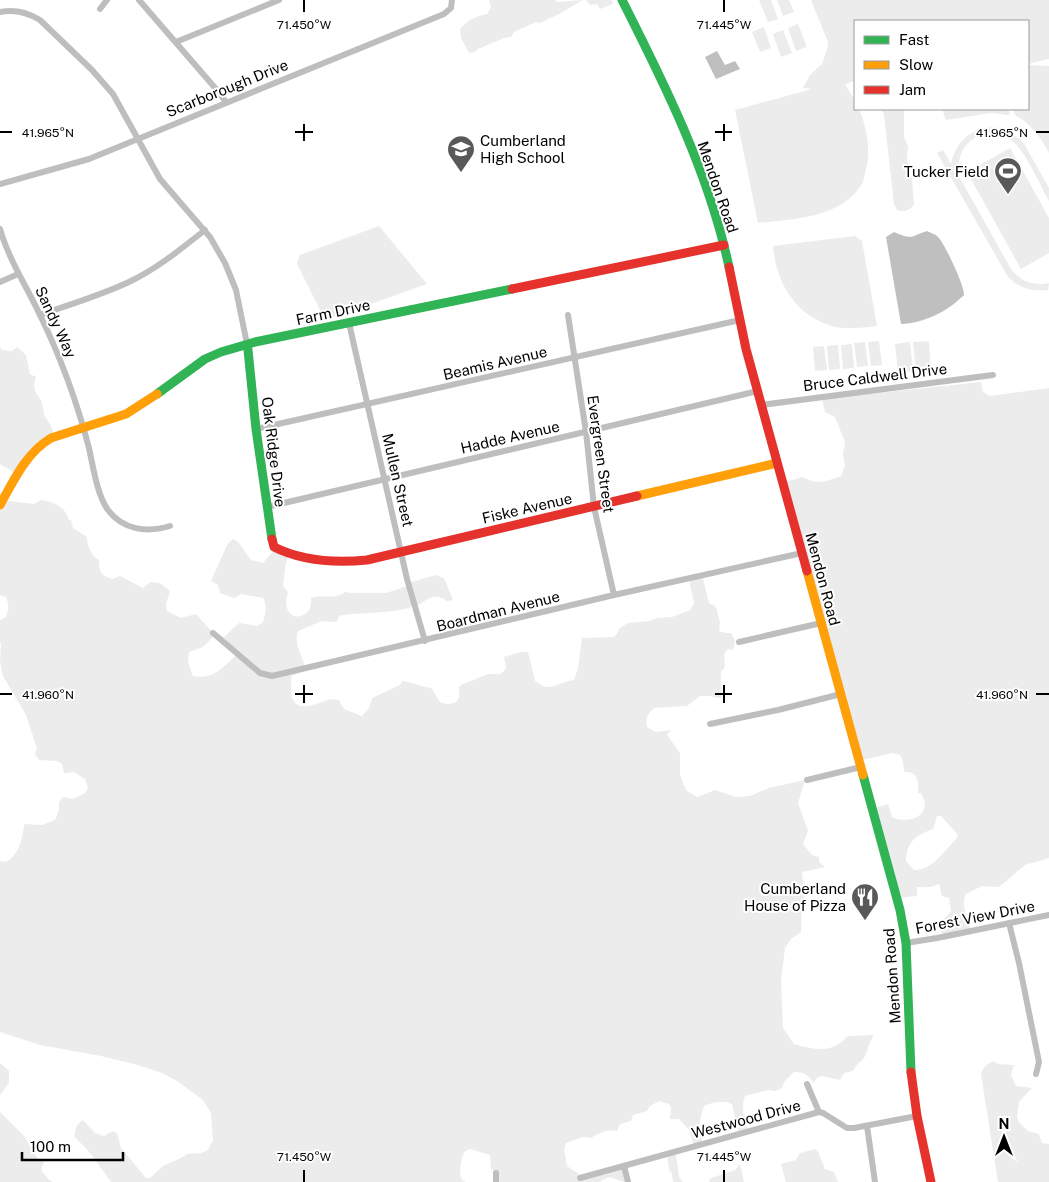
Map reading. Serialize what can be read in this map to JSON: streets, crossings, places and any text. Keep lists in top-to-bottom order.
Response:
{
  "streets": {
    "street": [
      "Scarborough Drive",
      "Mendon Road",
      "Farm Drive",
      "Sandy Way",
      "Beamis Avenue",
      "Bruce Caldwell Drive",
      "Hadde Avenue",
      "Oak Ridge Drive",
      "Evergreen Street",
      "Mullen Street",
      "Fiske Avenue",
      "Boardman Avenue",
      "Forest View Drive",
      "Westwood Drive"
    ]
  },
  "crossings": [
    ["Mendon Road", "Farm Drive"],
    ["Mendon Road", "Beamis Avenue"],
    ["Mendon Road", "Bruce Caldwell Drive"],
    ["Mendon Road", "Hadde Avenue"],
    ["Mendon Road", "Fiske Avenue"],
    ["Mendon Road", "Boardman Avenue"],
    ["Mendon Road", "Forest View Drive"],
    ["Mendon Road", "Westwood Drive"],
    ["Farm Drive", "Sandy Way"],
    ["Farm Drive", "Oak Ridge Drive"],
    ["Farm Drive", "Mullen Street"],
    ["Beamis Avenue", "Oak Ridge Drive"],
    ["Beamis Avenue", "Evergreen Street"],
    ["Beamis Avenue", "Mullen Street"],
    ["Hadde Avenue", "Oak Ridge Drive"],
    ["Hadde Avenue", "Evergreen Street"],
    ["Hadde Avenue", "Mullen Street"],
    ["Oak Ridge Drive", "Fiske Avenue"],
    ["Evergreen Street", "Fiske Avenue"],
    ["Evergreen Street", "Boardman Avenue"],
    ["Mullen Street", "Fiske Avenue"],
    ["Mullen Street", "Boardman Avenue"]
  ],
  "places": {
    "school or university": ["Cumberland High School"],
    "sports": ["Tucker Field"],
    "restaurant": ["Cumberland House of Pizza"]
  },
  "legend": ["Fast", "Slow", "Jam"],
  "scale_bar": "100 m",
  "north": "top",
  "coordinates": [
    "71.450°W",
    "71.445°W",
    "41.965°N",
    "41.960°N"
  ]
}
